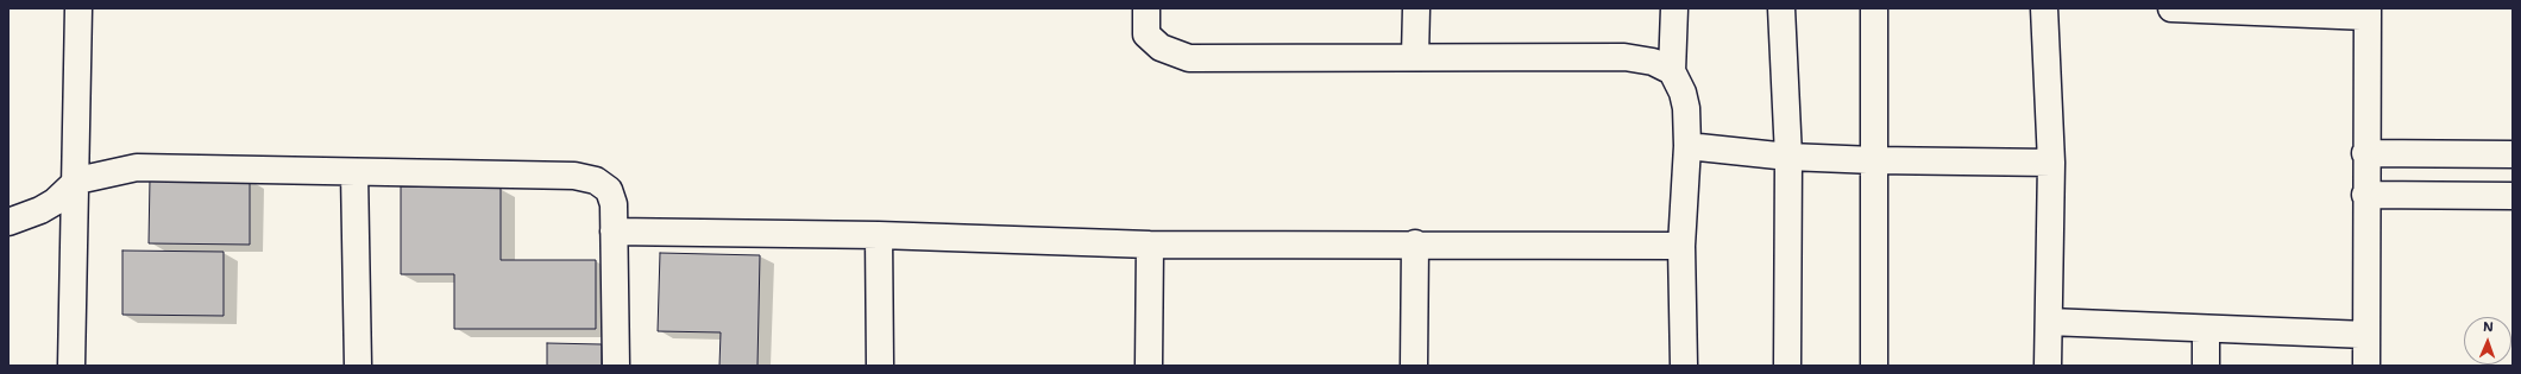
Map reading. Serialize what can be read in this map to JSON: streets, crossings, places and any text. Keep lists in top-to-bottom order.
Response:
{
  "north": "top"
}
